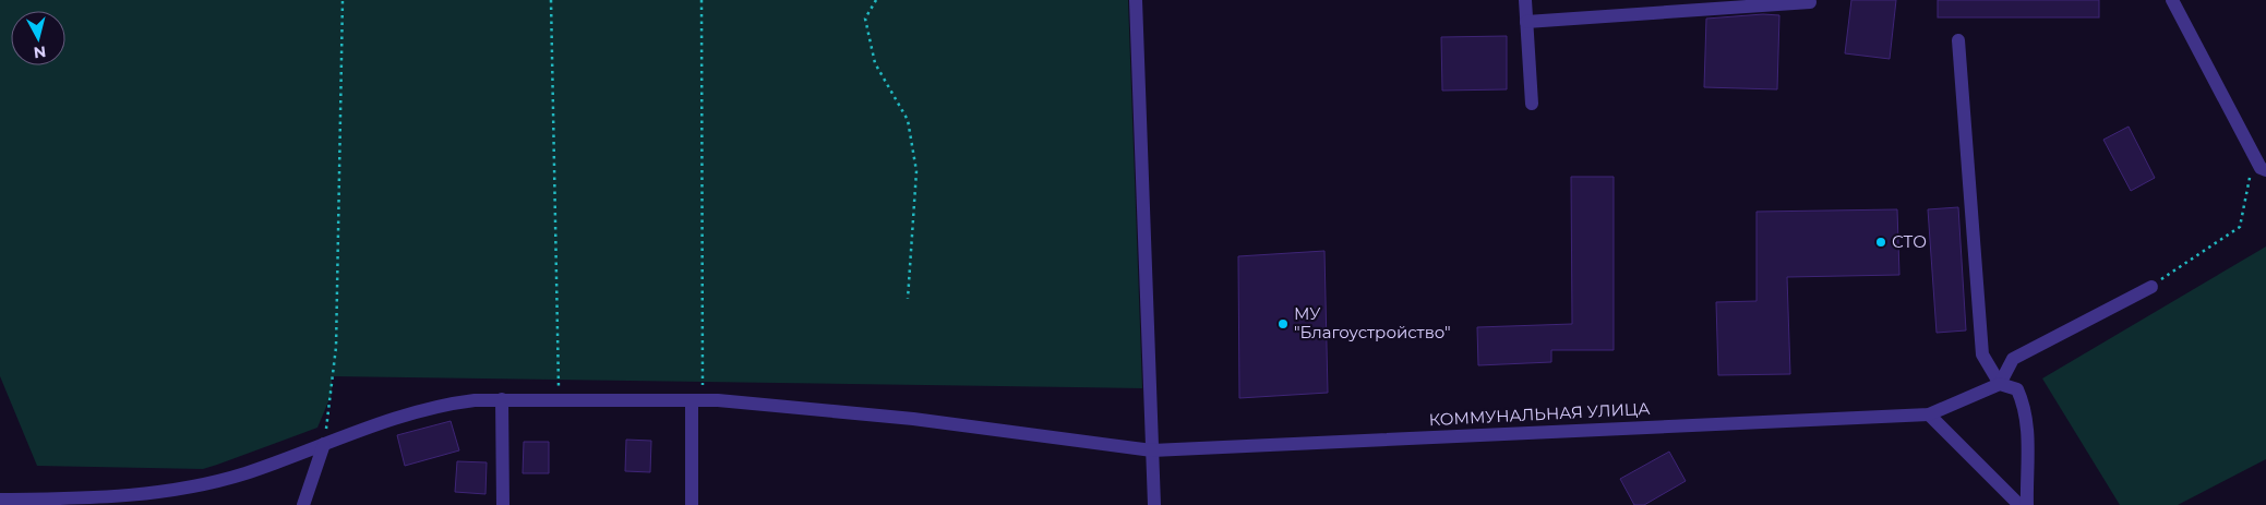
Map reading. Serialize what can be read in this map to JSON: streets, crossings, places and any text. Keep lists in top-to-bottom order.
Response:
{
  "streets": {
    "street": ["КОММУНАЛЬНАЯ УЛИЦА"]
  },
  "places": ["СТО", "МУ \"Благоустройство\""],
  "north": "bottom"
}
